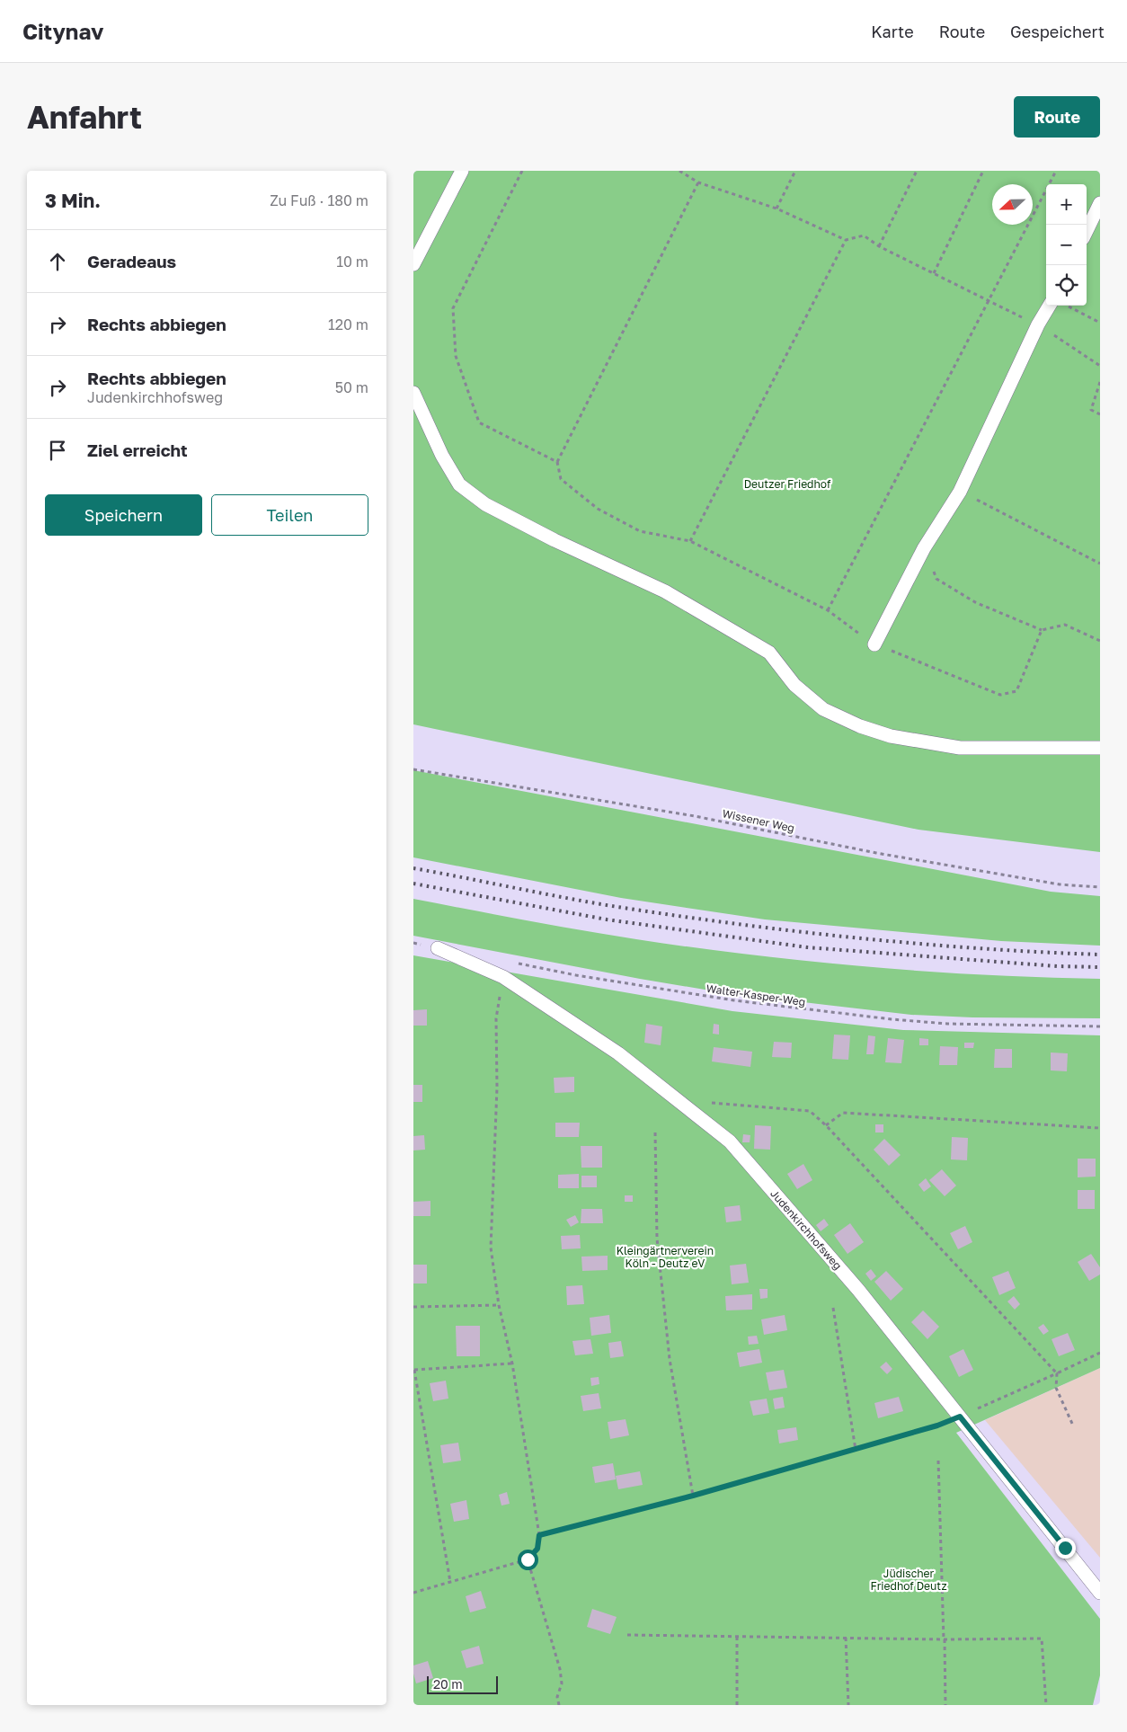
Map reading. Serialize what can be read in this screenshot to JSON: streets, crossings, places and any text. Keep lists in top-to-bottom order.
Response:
{
  "streets": {
    "lane": ["Judenkirchhofsweg"],
    "path": ["Wissener Weg", "Walter-Kasper-Weg"]
  },
  "parks": ["Deutzer Friedhof", "Kleingärtnerverein Köln - Deutz eV", "Jüdischer Friedhof Deutz"],
  "scale_bar": "20 m",
  "north": "left",
  "page": {
    "header": "Citynav",
    "nav": ["Karte", "Route", "Gespeichert"],
    "buttons": [
      "Route",
      ["Speichern", "Teilen"]
    ],
    "title": "Anfahrt",
    "heading": ["3 Min.", "Zu Fuß · 180 m"],
    "map_buttons": ["+", "−"],
    "list": [
      ["Geradeaus", "10 m"],
      ["Rechts abbiegen", "120 m"],
      ["Rechts abbiegen", "Judenkirchhofsweg", "50 m"],
      "Ziel erreicht"
    ],
    "scale": "20 m"
  }
}
